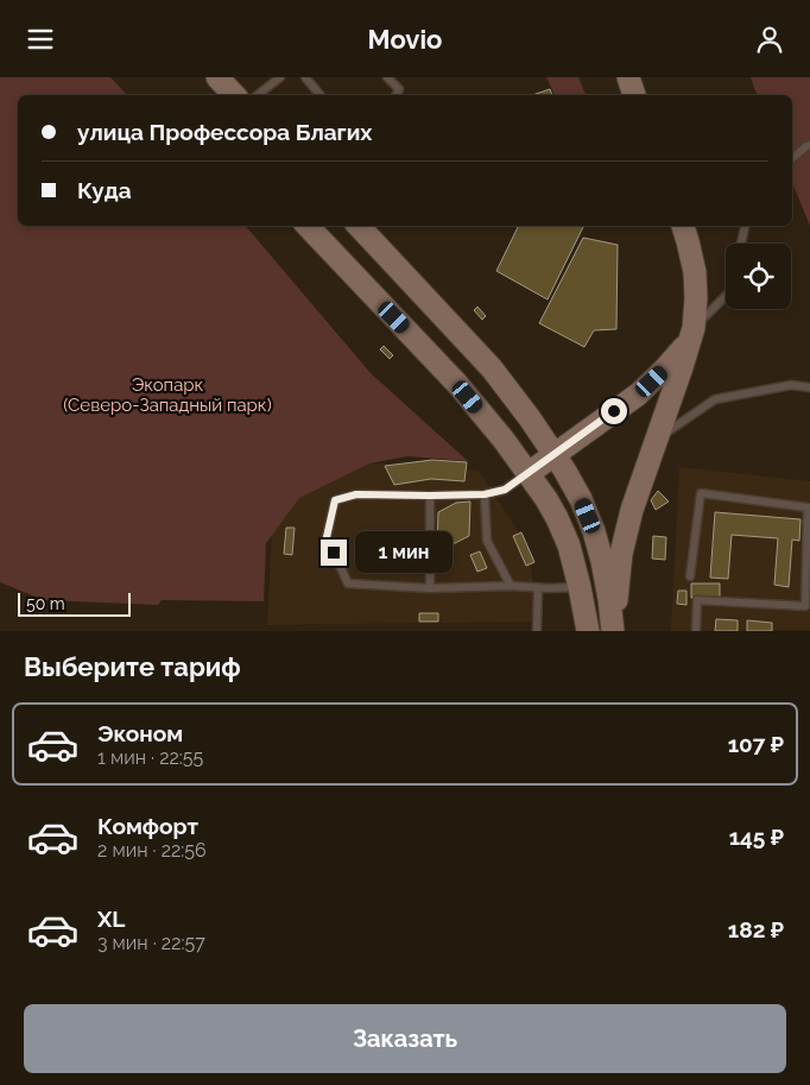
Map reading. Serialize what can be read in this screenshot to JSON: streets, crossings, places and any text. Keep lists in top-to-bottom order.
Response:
{
  "parks": ["Экопарк (Северо-Западный парк)"],
  "scale_bar": "50 m",
  "page": {
    "header": "Movio",
    "banner": ["улица Профессора Благих", "Куда"],
    "bubble": "1 мин",
    "scale": "50 m",
    "heading": "Выберите тариф",
    "list": [
      {
        "name": "Эконом",
        "note": "1 мин · 22:55",
        "value": "107 ₽"
      },
      {
        "name": "Комфорт",
        "note": "2 мин · 22:56",
        "value": "145 ₽"
      },
      {
        "name": "XL",
        "note": "3 мин · 22:57",
        "value": "182 ₽"
      }
    ],
    "buttons": "Заказать"
  }
}
